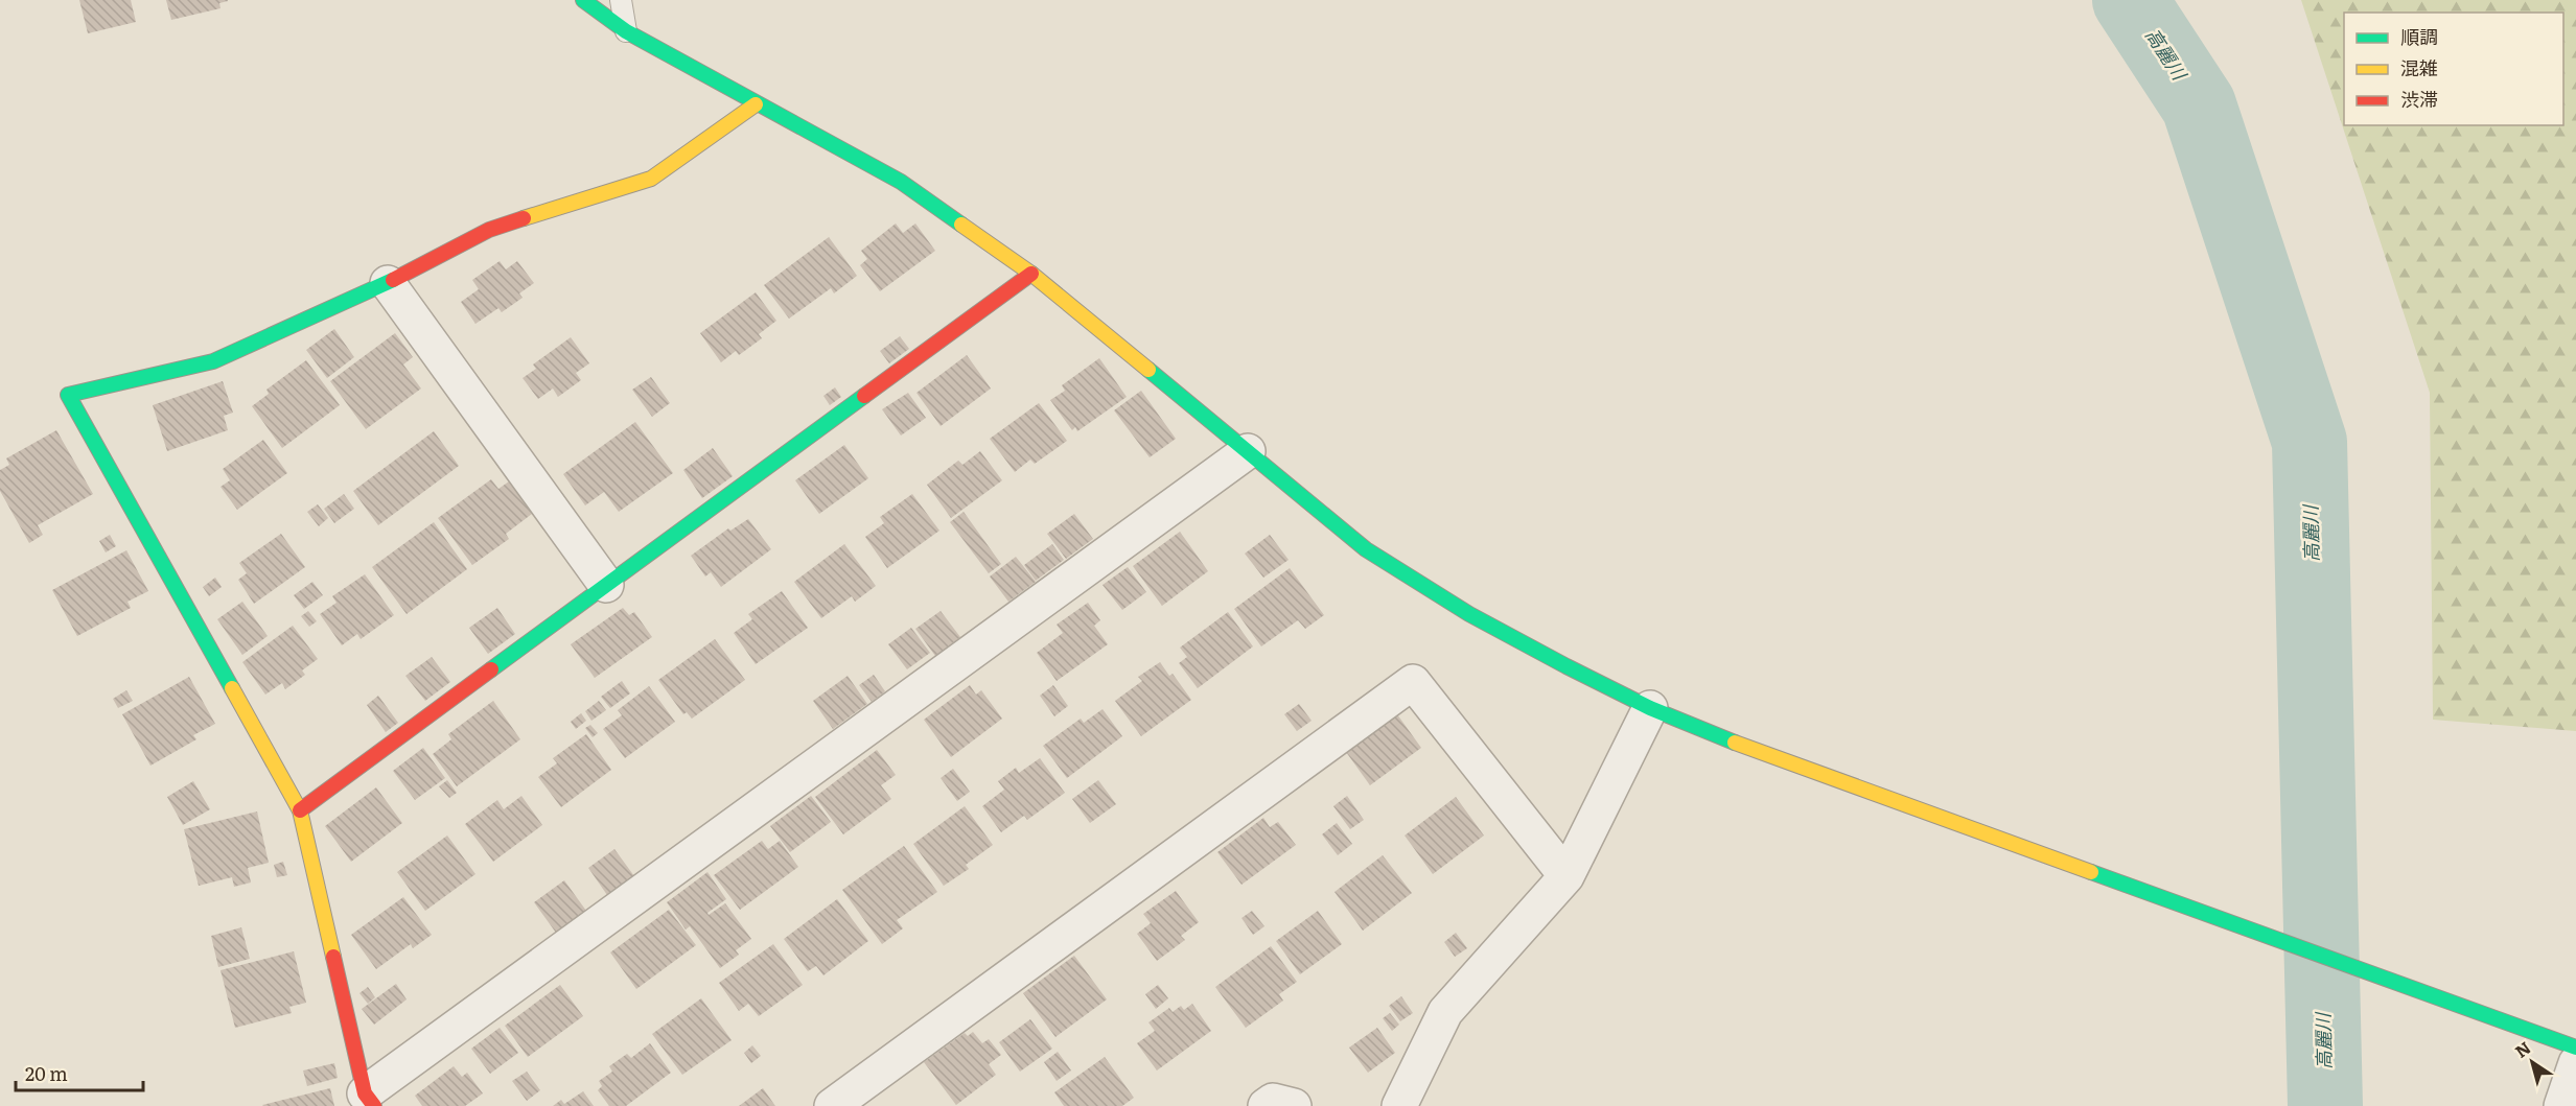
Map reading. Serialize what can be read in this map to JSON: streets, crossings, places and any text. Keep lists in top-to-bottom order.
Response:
{
  "water": ["高麗川"],
  "legend": ["順調", "混雑", "渋滞"],
  "scale_bar": "20 m",
  "north": "top left"
}
